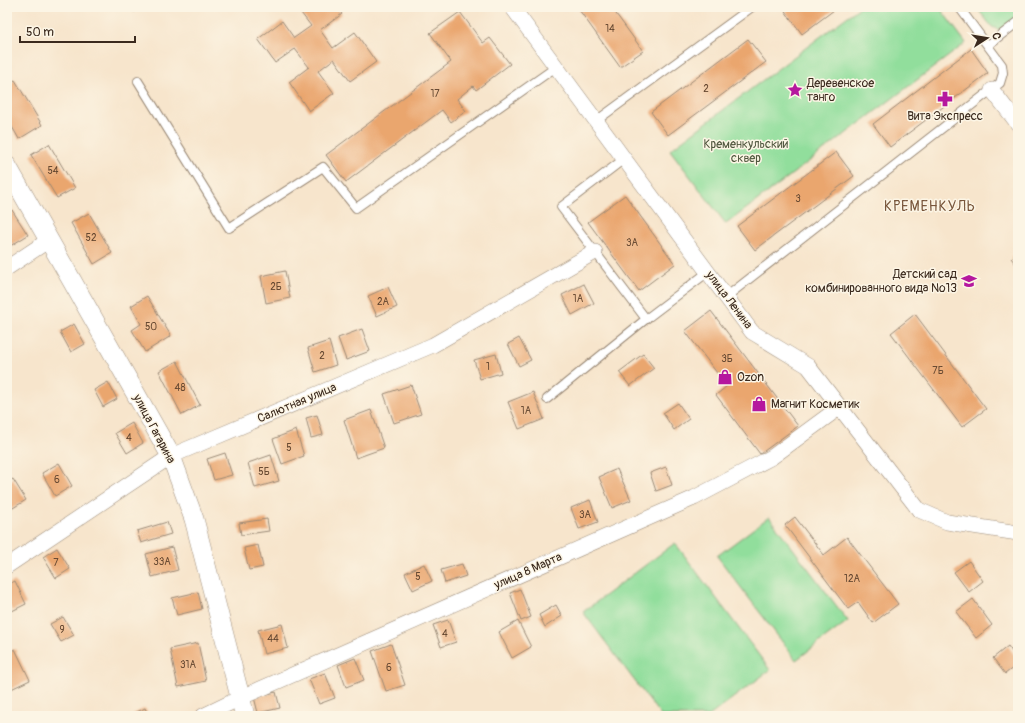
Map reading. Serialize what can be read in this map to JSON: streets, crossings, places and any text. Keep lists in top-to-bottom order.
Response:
{
  "streets": {
    "street": [
      "улица Ленина",
      "Салютная улица",
      "улица Гагарина",
      "улица 8 Марта"
    ]
  },
  "crossings": [
    ["улица Ленина", "улица 8 Марта"],
    ["Салютная улица", "улица Гагарина"],
    ["улица Гагарина", "улица 8 Марта"]
  ],
  "districts": ["КРЕМЕНКУЛЬ"],
  "parks": ["Кременкульский сквер"],
  "places": {
    "place": ["Деревенское танго"],
    "pharmacy": ["Вита Экспресс"],
    "school or university": ["Детский сад комбинированного вида №13"],
    "shop": ["Ozon", "Магнит Косметик"]
  },
  "house_numbers": [
    "14",
    "2",
    "17",
    "54",
    "3",
    "52",
    "3А",
    "2Б",
    "1А",
    "2А",
    "50",
    "2",
    "3Б",
    "1",
    "7Б",
    "48",
    "1А",
    "4",
    "5",
    "5Б",
    "6",
    "3А",
    "33А",
    "7",
    "5",
    "12А",
    "9",
    "4",
    "44",
    "31А",
    "6"
  ],
  "scale_bar": "50 m",
  "north": "right"
}
